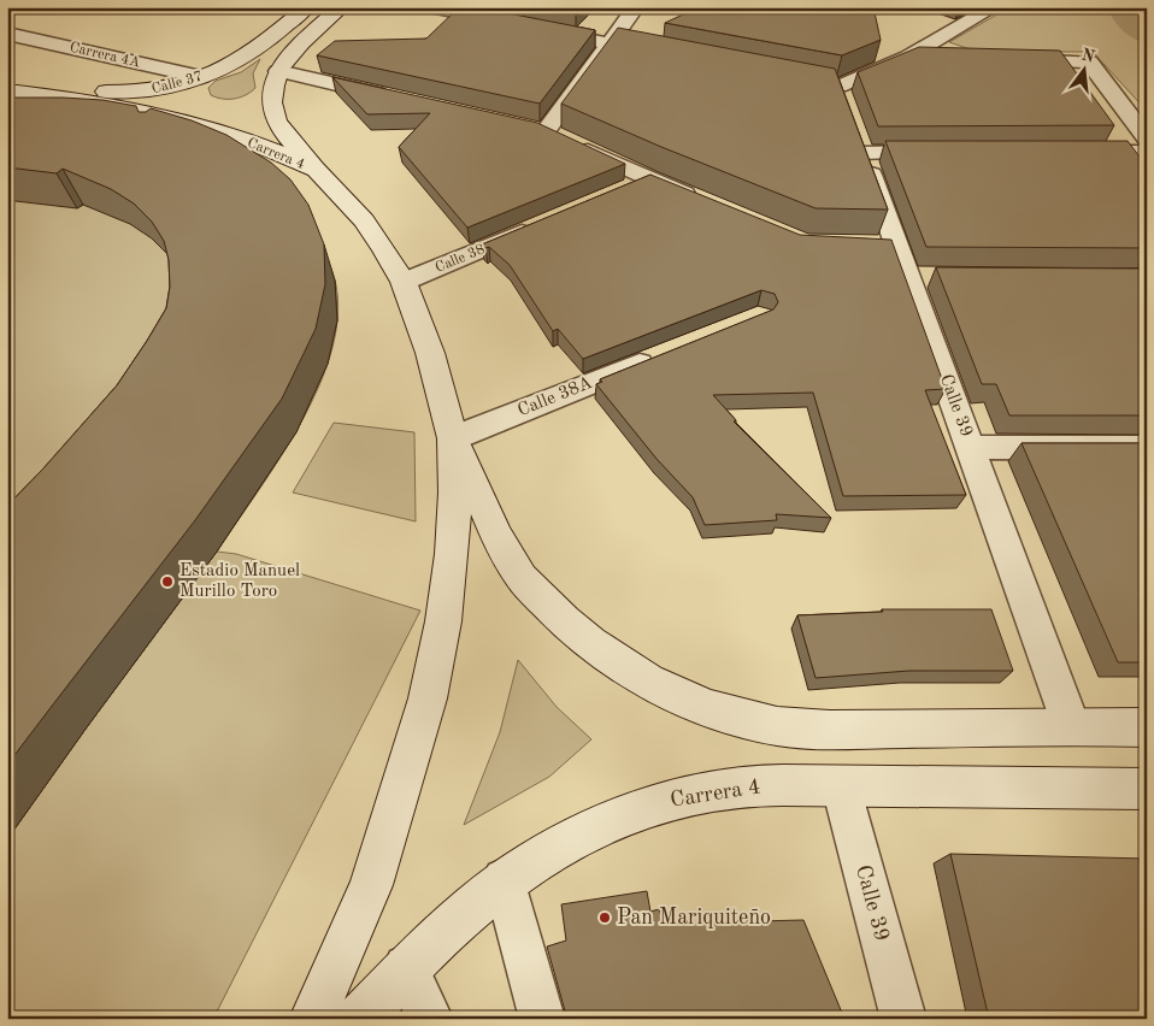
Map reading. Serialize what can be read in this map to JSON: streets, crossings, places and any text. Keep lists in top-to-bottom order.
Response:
{
  "streets": {
    "main road": ["Calle 37", "Carrera 4"],
    "street": [
      "Carrera 4A",
      "Calle 38",
      "Calle 38A",
      "Calle 39"
    ]
  },
  "crossings": [
    ["Carrera 4A", "Calle 37"],
    ["Calle 37", "Carrera 4"],
    ["Carrera 4", "Calle 38"],
    ["Carrera 4", "Calle 38A"],
    ["Carrera 4", "Calle 39"]
  ],
  "places": ["Estadio Manuel Murillo Toro", "Pan Mariquiteño"],
  "north": "top"
}
